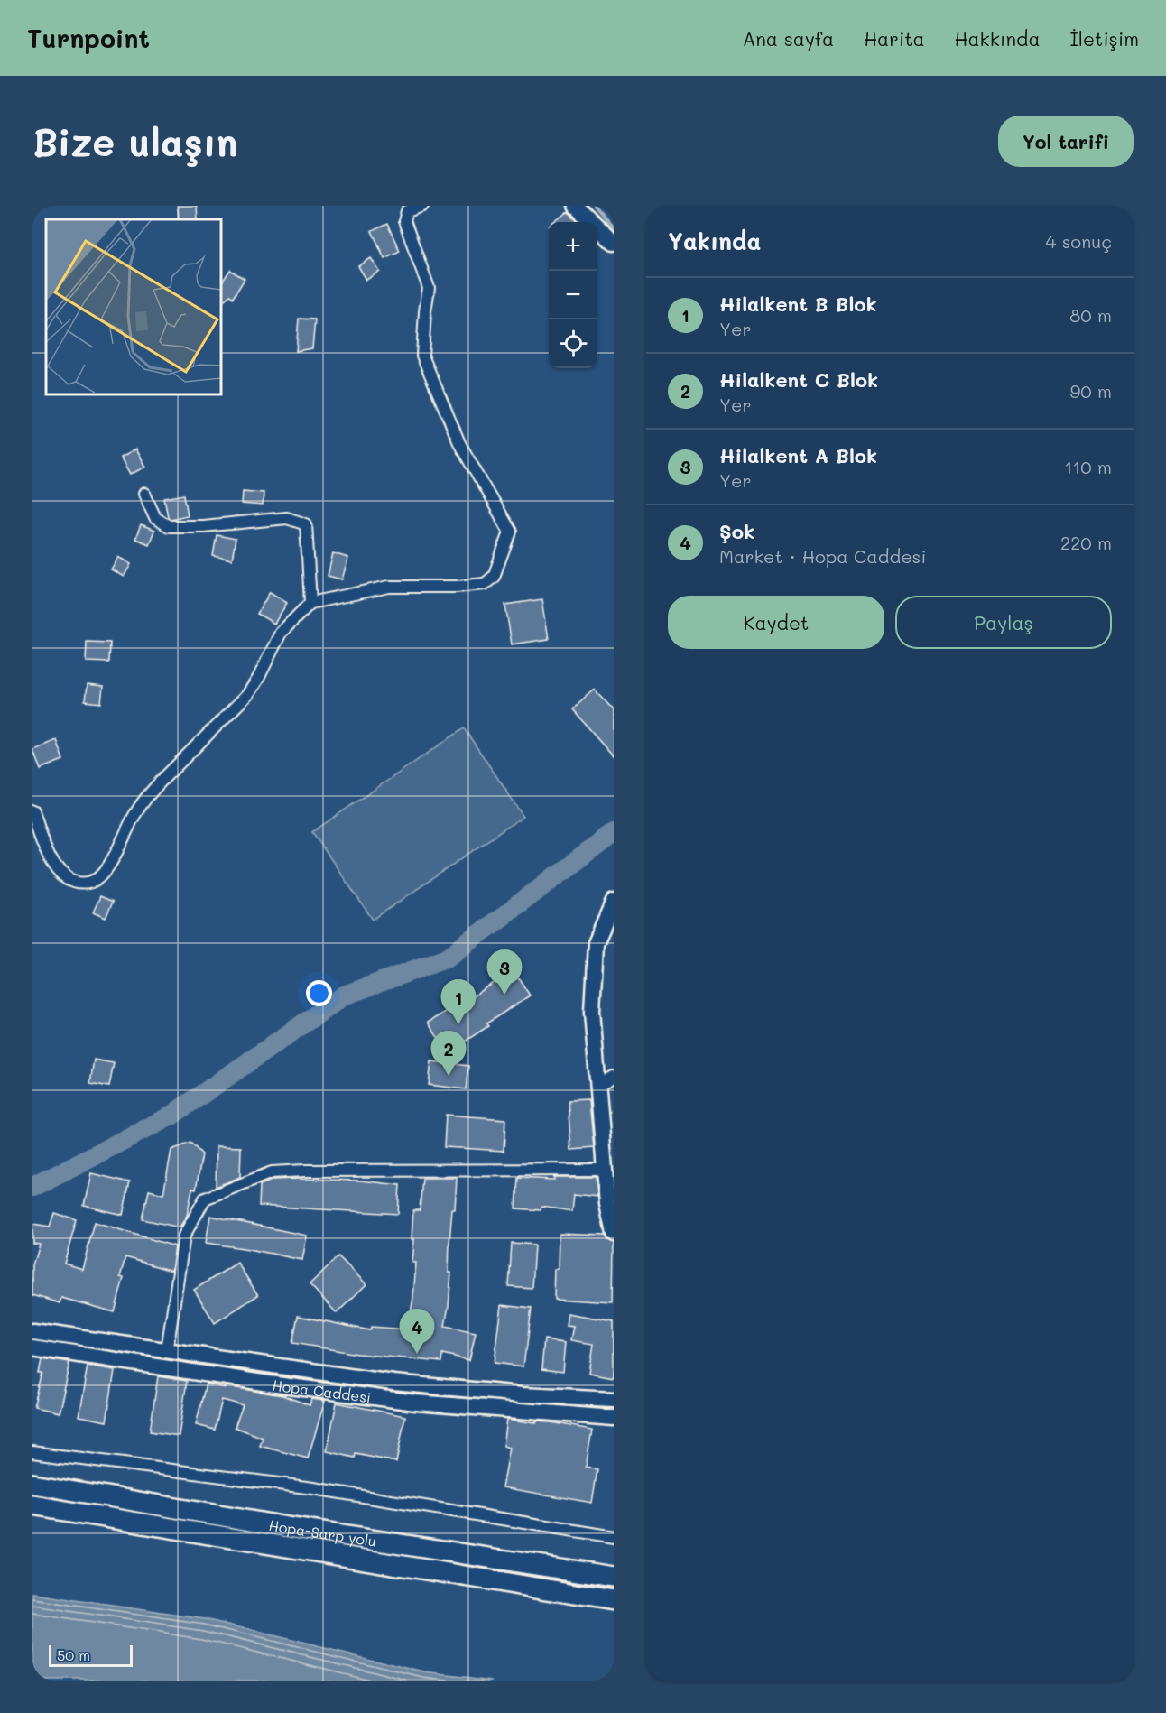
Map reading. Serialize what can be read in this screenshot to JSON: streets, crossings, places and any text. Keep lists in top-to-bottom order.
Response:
{
  "streets": {
    "highway": ["Hopa-Sarp yolu"],
    "main road": ["Hopa Caddesi"]
  },
  "scale_bar": "50 m",
  "page": {
    "header": "Turnpoint",
    "nav": [
      "Ana sayfa",
      "Harita",
      "Hakkında",
      "İletişim"
    ],
    "buttons": [
      "Yol tarifi",
      ["Kaydet", "Paylaş"]
    ],
    "title": "Bize ulaşın",
    "heading": ["Yakında", "4 sonuç"],
    "map_buttons": ["+", "−"],
    "list": [
      {
        "mark": "1",
        "name": "Hilalkent B Blok",
        "note": "Yer",
        "value": "80 m"
      },
      {
        "mark": "2",
        "name": "Hilalkent C Blok",
        "note": "Yer",
        "value": "90 m"
      },
      {
        "mark": "3",
        "name": "Hilalkent A Blok",
        "note": "Yer",
        "value": "110 m"
      },
      {
        "mark": "4",
        "name": "Şok",
        "note": "Market · Hopa Caddesi",
        "value": "220 m"
      }
    ],
    "pins": [
      "3",
      "1",
      "2",
      "4"
    ],
    "scale": "50 m"
  }
}
